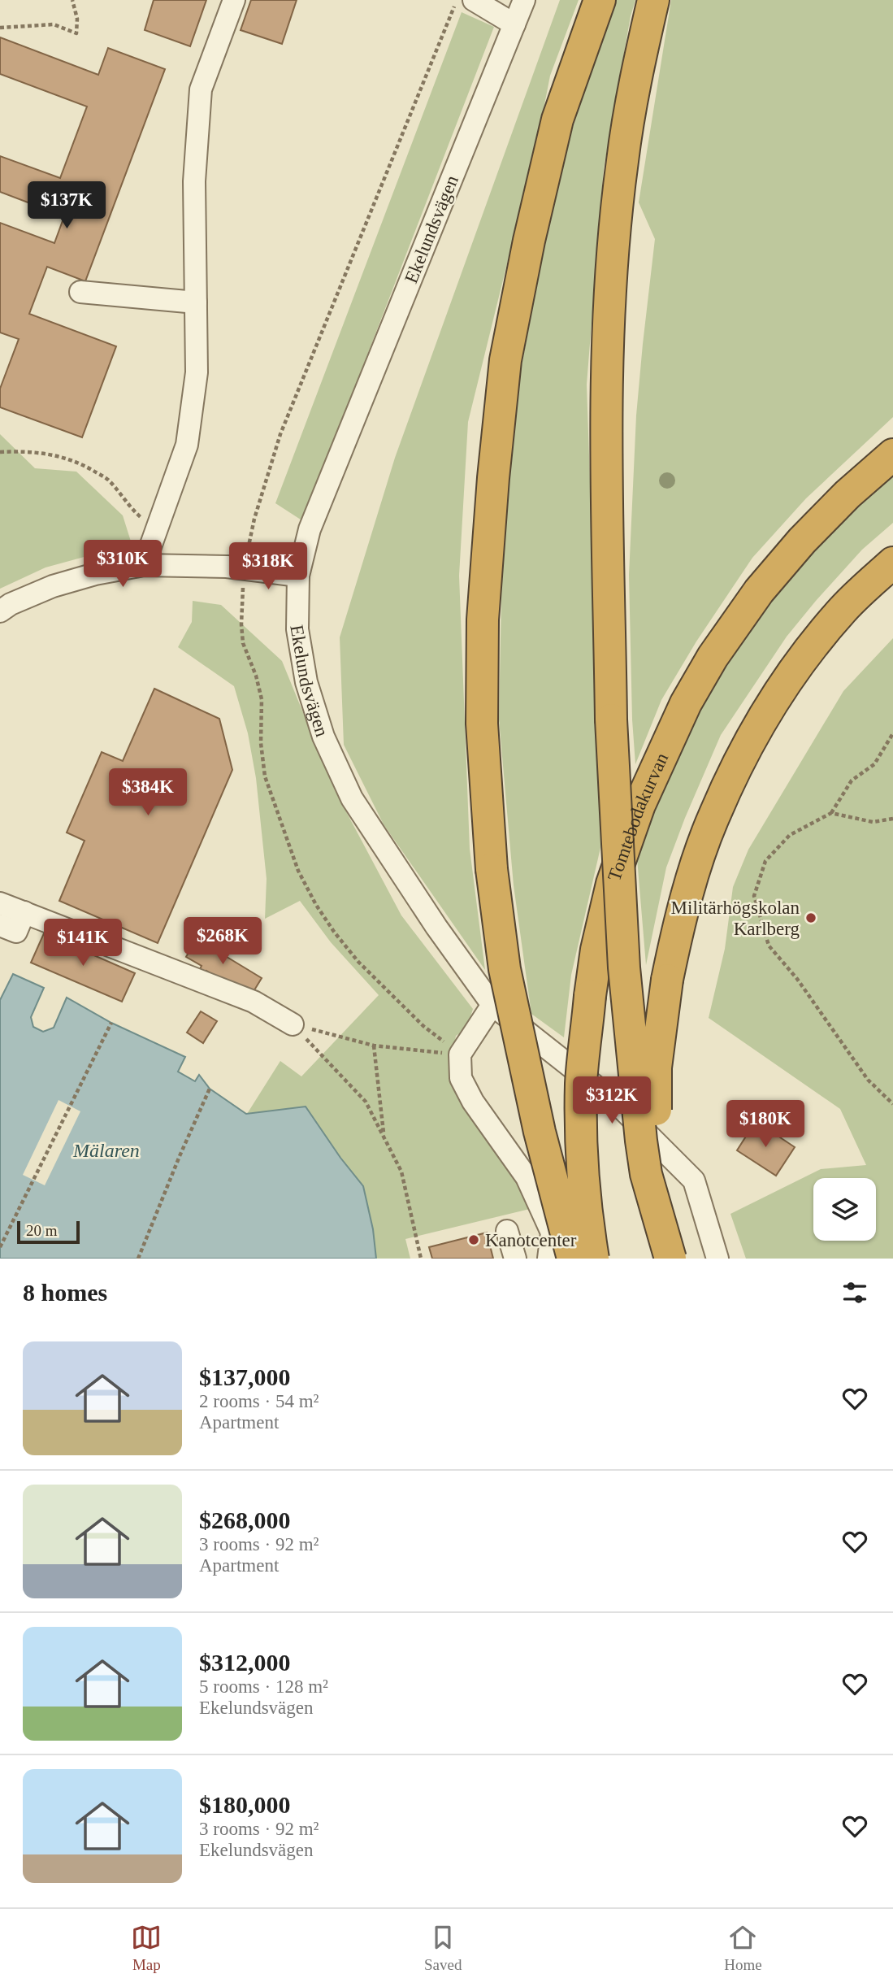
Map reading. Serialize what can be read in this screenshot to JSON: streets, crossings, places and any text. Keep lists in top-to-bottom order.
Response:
{
  "streets": {
    "highway": ["Tomtebodakurvan"],
    "street": ["Ekelundsvägen"]
  },
  "water": ["Mälaren"],
  "places": ["Militärhögskolan Karlberg", "Kanotcenter"],
  "scale_bar": "20 m",
  "page": {
    "price": [
      "$137K",
      "$310K",
      "$318K",
      "$384K",
      "$268K",
      "$141K",
      "$312K",
      "$180K"
    ],
    "scale": "20 m",
    "heading": "8 homes",
    "list": [
      {
        "name": "$137,000",
        "note": "2 rooms · 54 m² · Apartment"
      },
      {
        "name": "$268,000",
        "note": "3 rooms · 92 m² · Apartment"
      },
      {
        "name": "$312,000",
        "note": "5 rooms · 128 m² · Ekelundsvägen"
      },
      {
        "name": "$180,000",
        "note": "3 rooms · 92 m² · Ekelundsvägen"
      }
    ],
    "tabs": ["Map", "Saved", "Home"]
  }
}
